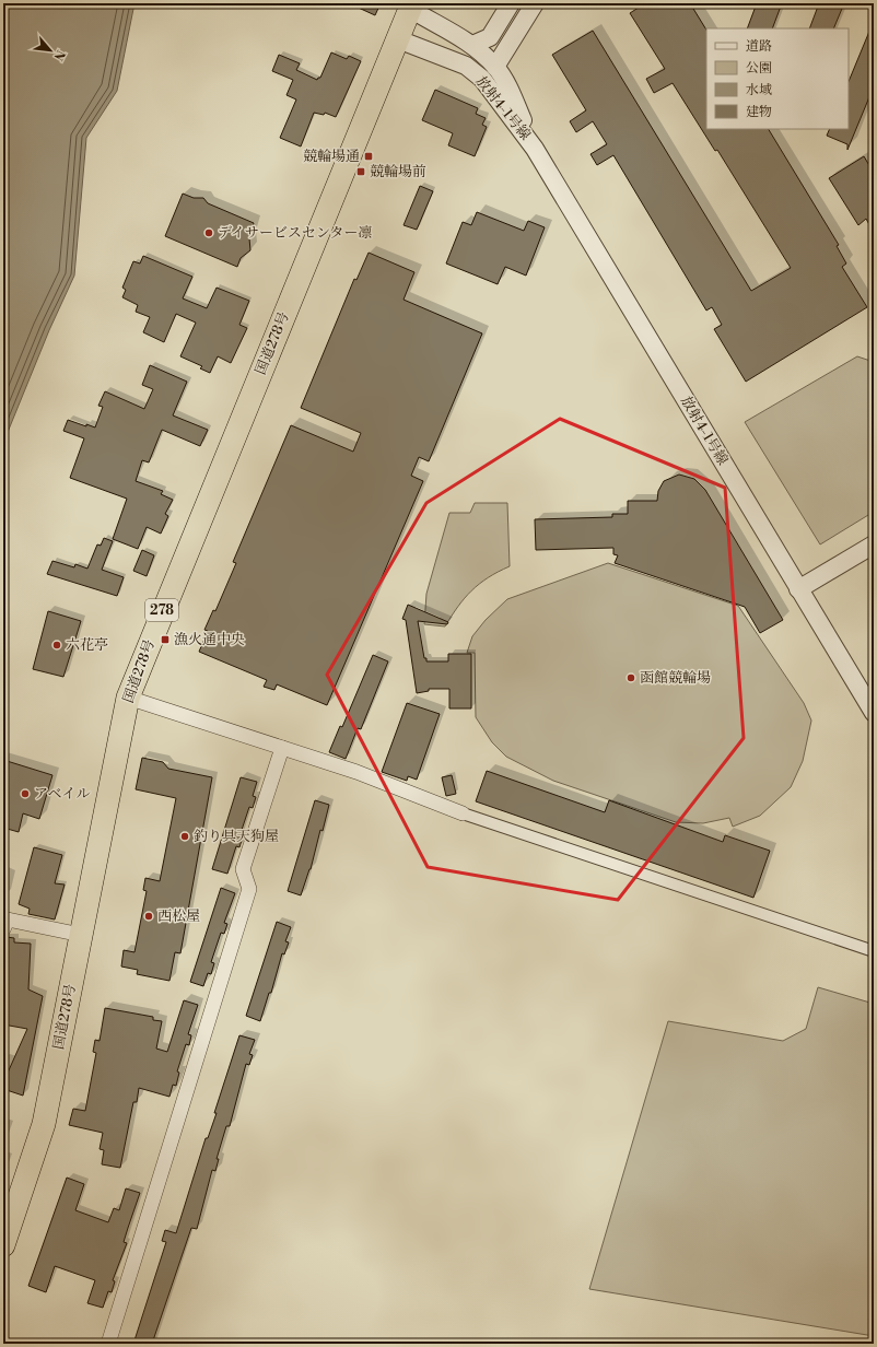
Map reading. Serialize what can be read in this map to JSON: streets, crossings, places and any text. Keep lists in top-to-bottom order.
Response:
{
  "streets": {
    "highway": ["国道278号", "278"],
    "street": ["放射4-1号線"]
  },
  "crossings": [
    ["放射4-1号線", "国道278号"]
  ],
  "places": {
    "transit": ["競輪場通", "競輪場前", "漁火通中央"],
    "other": [
      "デイサービスセンター凛",
      "六花亭",
      "函館競輪場",
      "アベイル",
      "釣り具天狗屋",
      "西松屋"
    ]
  },
  "legend": [
    "道路",
    "公園",
    "水域",
    "建物"
  ],
  "north": "bottom right"
}
